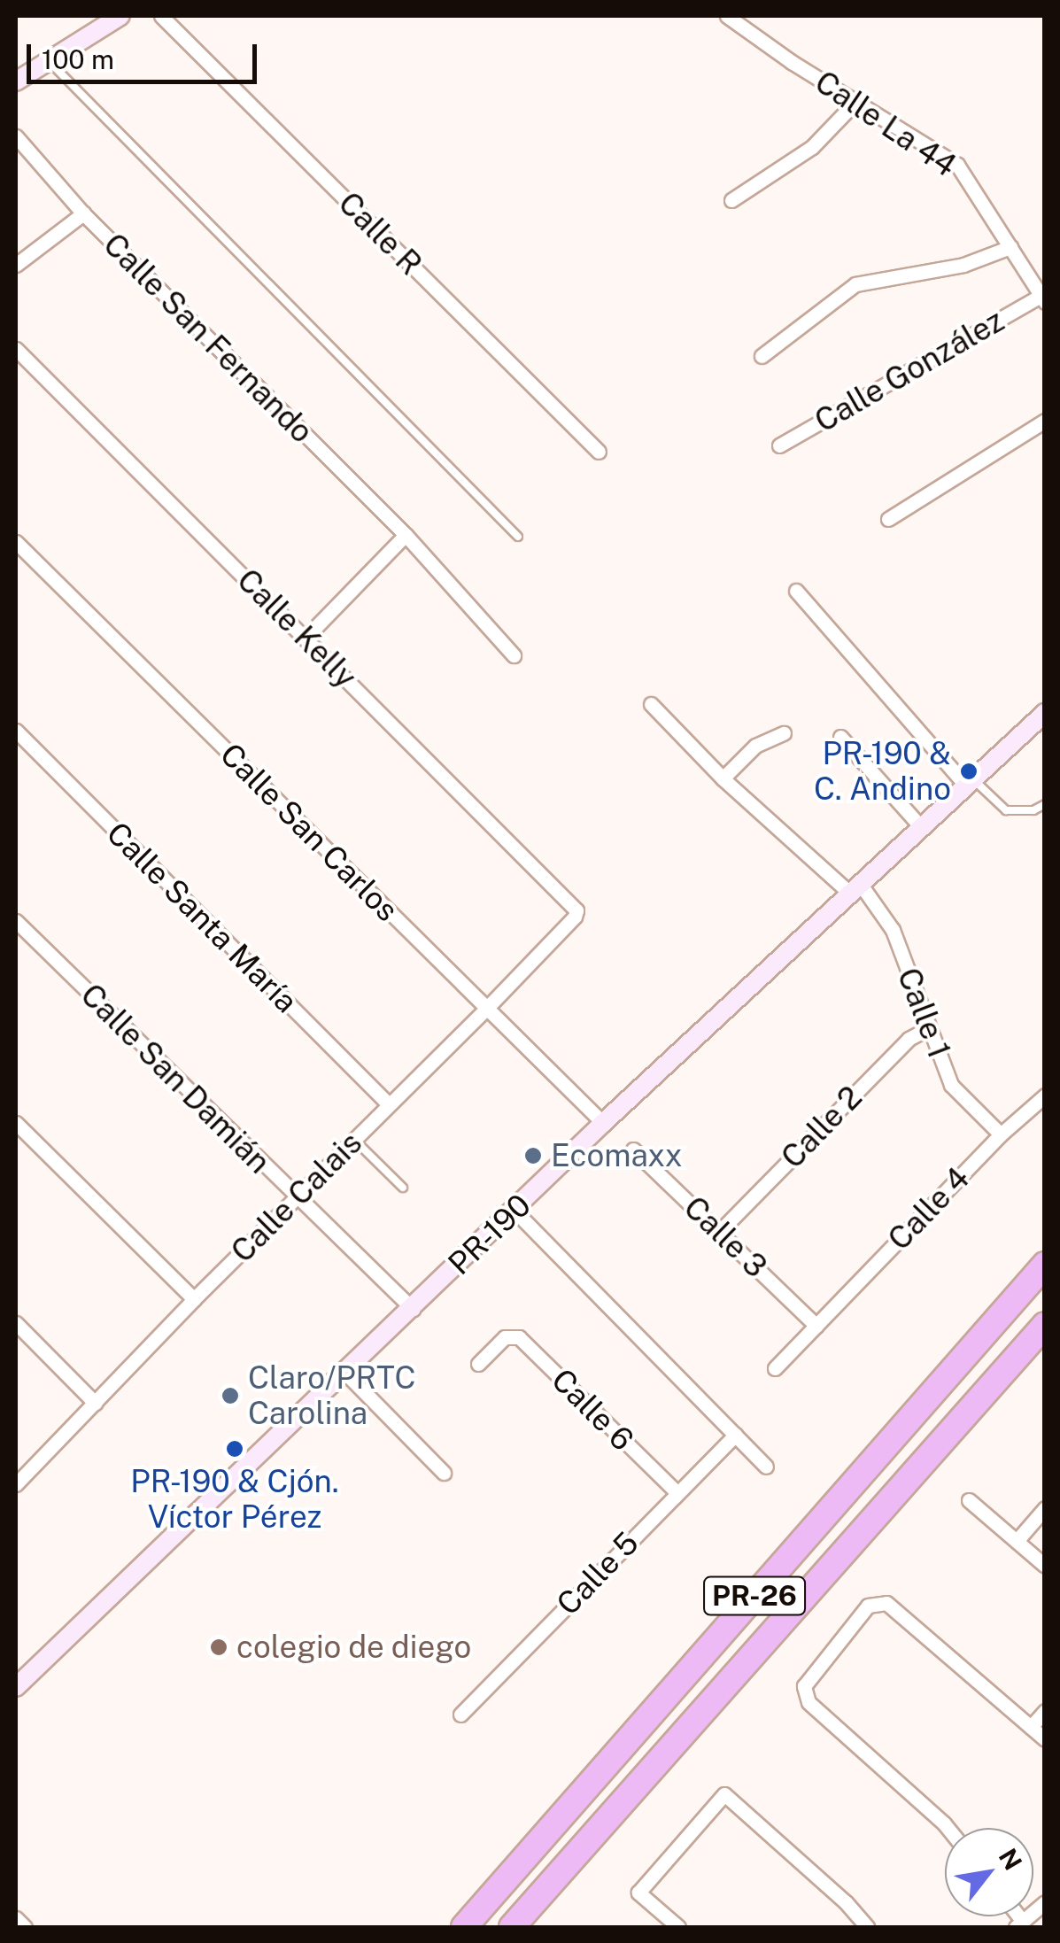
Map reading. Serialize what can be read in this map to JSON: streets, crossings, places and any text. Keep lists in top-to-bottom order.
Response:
{
  "streets": {
    "highway": ["PR-26"],
    "street": [
      "Calle La 44",
      "Calle R",
      "Calle San Fernando",
      "Calle González",
      "Calle Kelly",
      "Calle San Carlos",
      "Calle Santa María",
      "Calle 1",
      "Calle San Damián",
      "Calle 2",
      "Calle Calais",
      "Calle 4",
      "PR-190",
      "Calle 3",
      "Calle 6",
      "Calle 5"
    ]
  },
  "crossings": [
    ["Calle La 44", "Calle González"],
    ["Calle Kelly", "Calle Calais"],
    ["Calle San Carlos", "Calle Calais"],
    ["Calle San Carlos", "PR-190"],
    ["Calle Santa María", "Calle Calais"],
    ["Calle 1", "Calle 2"],
    ["Calle 1", "Calle 4"],
    ["Calle 1", "PR-190"],
    ["Calle San Damián", "Calle Calais"],
    ["Calle San Damián", "PR-190"],
    ["Calle 2", "Calle 3"],
    ["Calle 4", "Calle 3"],
    ["Calle 6", "Calle 5"]
  ],
  "places": [
    "PR-190 & C. Andino",
    "Ecomaxx",
    "Claro/PRTC Carolina",
    "PR-190 & Cjón. Víctor Pérez",
    "colegio de diego"
  ],
  "scale_bar": "100 m",
  "north": "top right"
}
